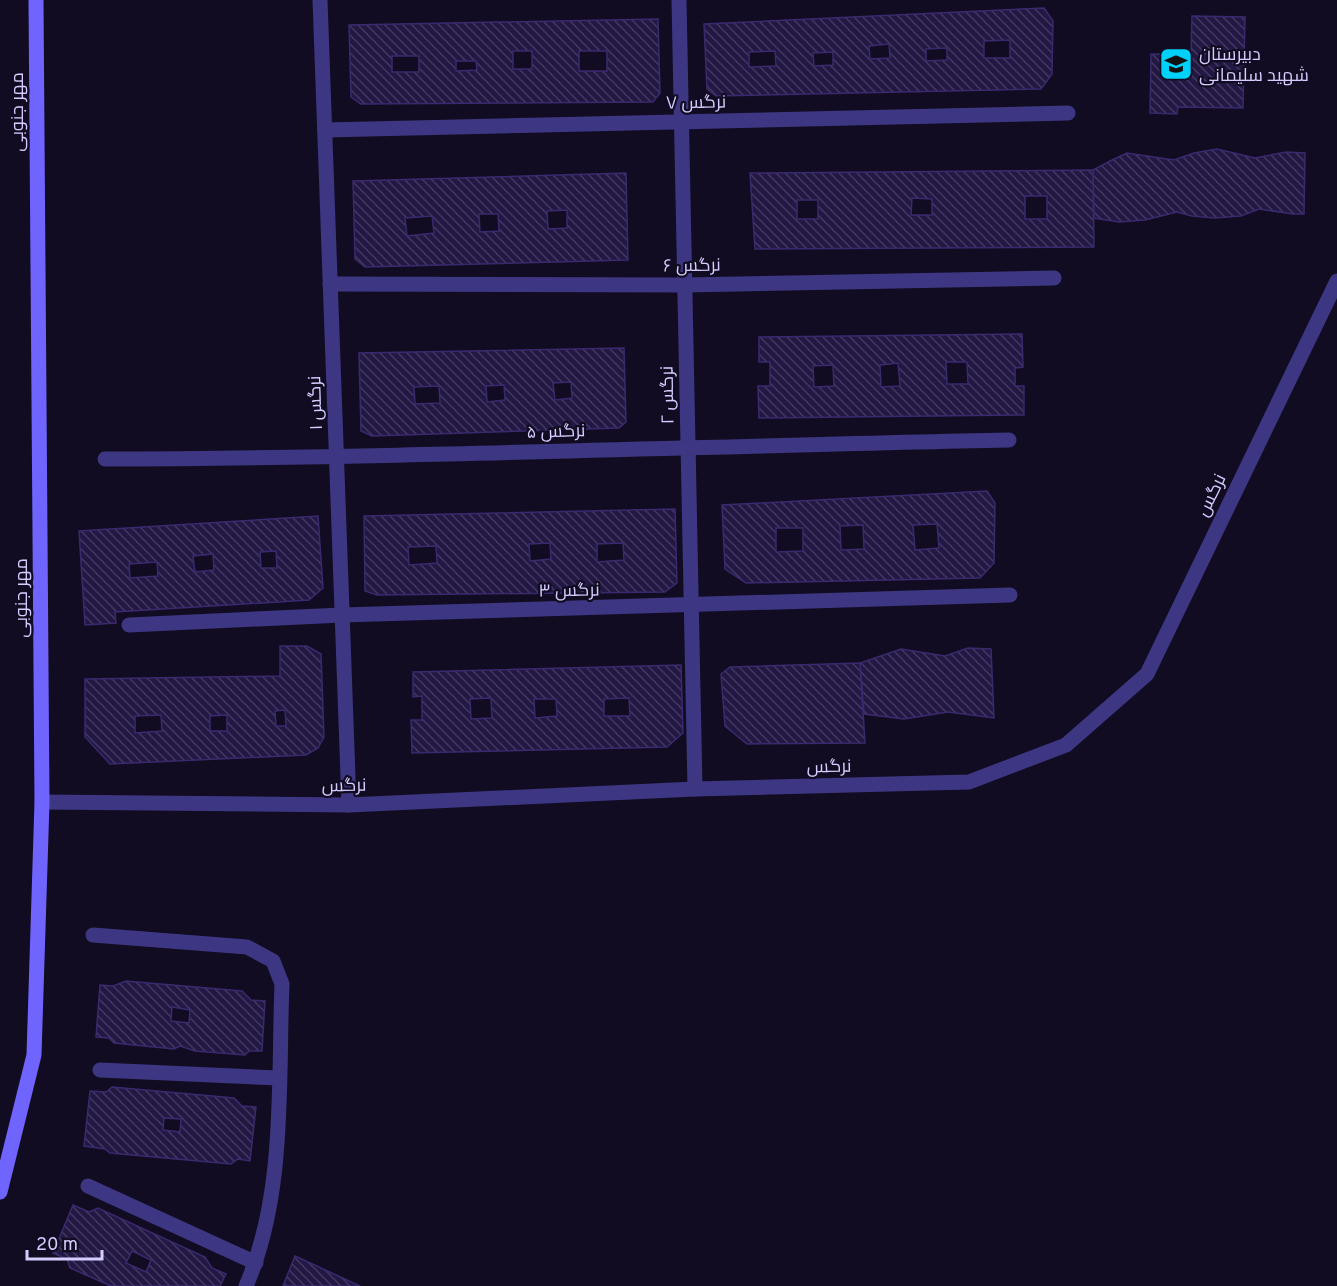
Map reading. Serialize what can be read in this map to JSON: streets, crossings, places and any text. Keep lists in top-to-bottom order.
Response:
{
  "streets": {
    "street": [
      "نرگس ۷",
      "مهر جنوبی",
      "نرگس ۶",
      "نرگس ۲",
      "نرگس ۱",
      "نرگس ۵",
      "نرگس",
      "نرگس ۳"
    ]
  },
  "crossings": [
    ["نرگس ۷", "نرگس ۲"],
    ["نرگس ۷", "نرگس ۱"],
    ["مهر جنوبی", "نرگس"],
    ["نرگس ۶", "نرگس ۲"],
    ["نرگس ۶", "نرگس ۱"],
    ["نرگس ۲", "نرگس ۵"],
    ["نرگس ۲", "نرگس"],
    ["نرگس ۲", "نرگس ۳"],
    ["نرگس ۱", "نرگس ۵"],
    ["نرگس ۱", "نرگس"],
    ["نرگس ۱", "نرگس ۳"]
  ],
  "places": {
    "school or university": ["دبیرستان شهید سلیمانی"]
  },
  "scale_bar": "20 m"
}
